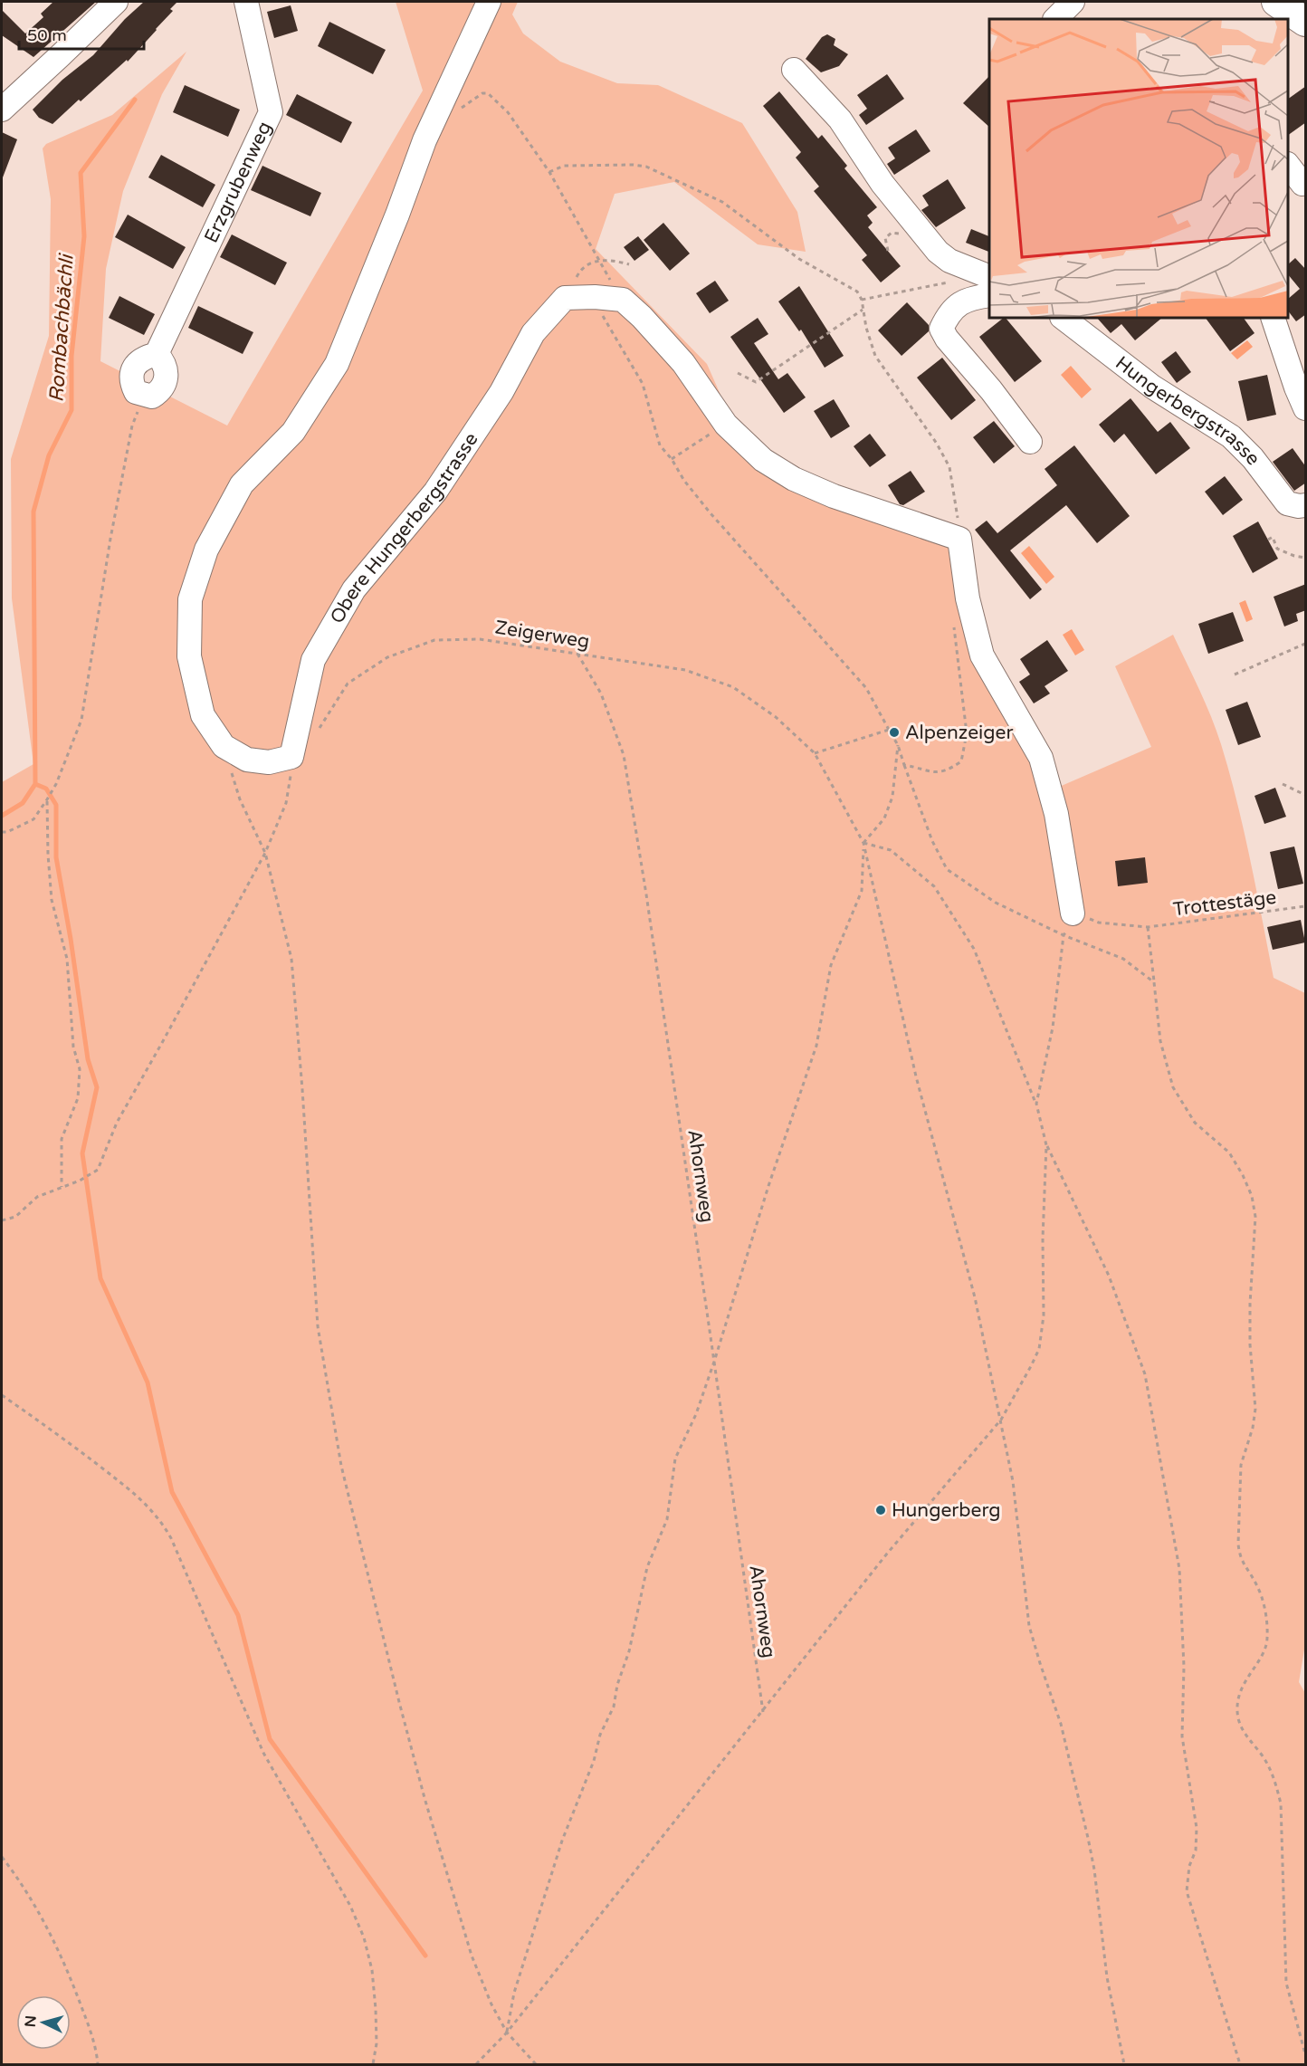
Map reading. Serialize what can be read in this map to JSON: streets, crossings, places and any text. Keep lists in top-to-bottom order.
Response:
{
  "streets": {
    "street": ["Erzgrubenweg", "Hungerbergstrasse", "Obere Hungerbergstrasse"],
    "path": ["Zeigerweg", "Trottestäge", "Ahornweg"]
  },
  "crossings": [
    ["Zeigerweg", "Ahornweg"]
  ],
  "water": ["Rombachbächli"],
  "places": ["Alpenzeiger", "Hungerberg"],
  "scale_bar": "50 m",
  "north": "left"
}
